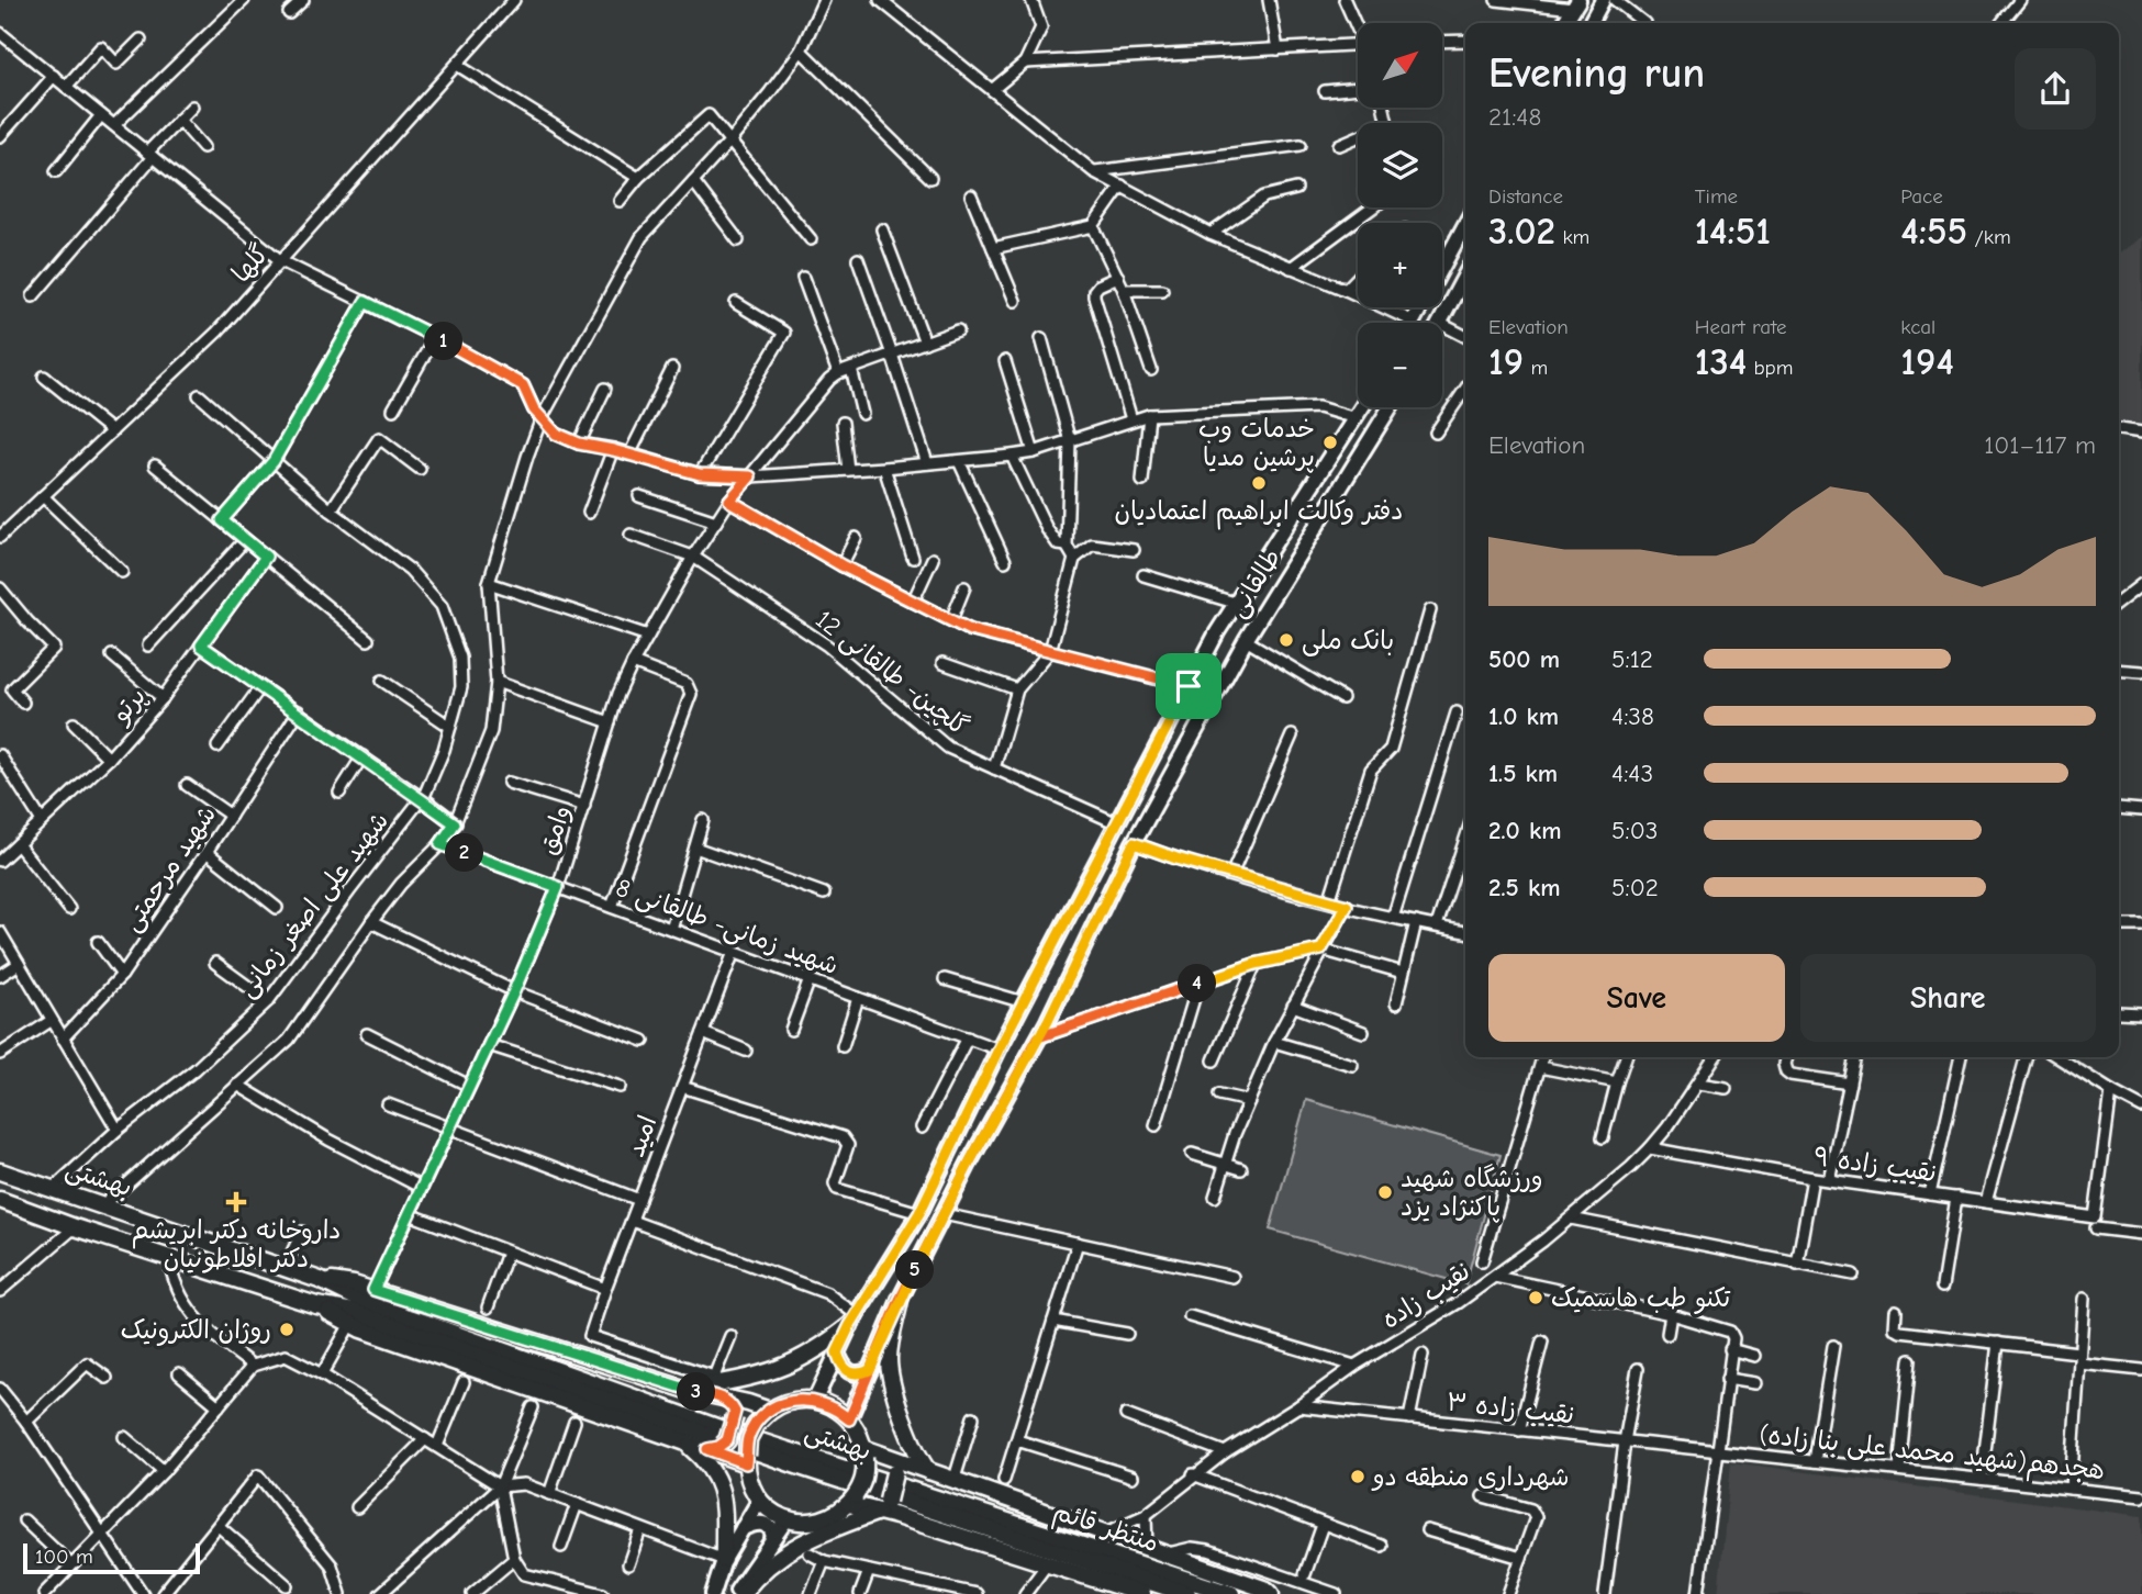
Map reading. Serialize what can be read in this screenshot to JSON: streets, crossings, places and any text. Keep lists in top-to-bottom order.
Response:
{
  "streets": {
    "main road": ["طالقانی", "بهشتی", "منتظر قائم"],
    "street": [
      "گلها",
      "گلچین- طالقانی 12",
      "پرتو",
      "وامق",
      "شهید مرحمتی",
      "شهید علی اصغر زمانی",
      "شهید زمانی- طالقانی 8",
      "امید",
      "نقیب زاده ۹",
      "نقیب زاده",
      "نقیب زاده ۳",
      "هجدهم(شهید محمد علی بنا زاده)"
    ]
  },
  "crossings": [
    ["طالقانی", "گلچین- طالقانی 12"],
    ["طالقانی", "شهید زمانی- طالقانی 8"],
    ["گلچین- طالقانی 12", "وامق"],
    ["وامق", "شهید زمانی- طالقانی 8"],
    ["شهید علی اصغر زمانی", "بهشتی"],
    ["شهید زمانی- طالقانی 8", "امید"],
    ["نقیب زاده ۹", "نقیب زاده"],
    ["بهشتی", "منتظر قائم"],
    ["نقیب زاده", "نقیب زاده ۳"],
    ["نقیب زاده ۳", "هجدهم(شهید محمد علی بنا زاده)"]
  ],
  "places": {
    "other": [
      "خدمات وب پرشین مدیا",
      "دفتر وکالت ابراهیم اعتمادیان",
      "بانک ملی",
      "ورزشگاه شهید پاکنژاد یزد",
      "تکنو طب هاسمیک",
      "روژان الکترونیک",
      "شهرداری منطقه دو"
    ],
    "health": ["داروخانه دکتر ابریشم دکتر افلاطونیان"]
  },
  "scale_bar": "100 m",
  "north": "top right",
  "page": {
    "map_buttons": ["+", "−"],
    "heading": ["Evening run", "21:48"],
    "stats": [
      ["Distance", "3.02 km"],
      ["Time", "14:51"],
      ["Pace", "4:55 /km"],
      ["Elevation", "19 m"],
      ["Heart rate", "134 bpm"],
      ["kcal", "194"]
    ],
    "pins": [
      "1",
      "2",
      "4",
      "5",
      "3"
    ],
    "chart": ["Elevation", "101–117 m"],
    "list": [
      {
        "name": "500 m",
        "note": "5:12"
      },
      {
        "name": "1.0 km",
        "note": "4:38"
      },
      {
        "name": "1.5 km",
        "note": "4:43"
      },
      {
        "name": "2.0 km",
        "note": "5:03"
      },
      {
        "name": "2.5 km",
        "note": "5:02"
      }
    ],
    "buttons": ["Save", "Share"],
    "scale": "100 m"
  }
}
